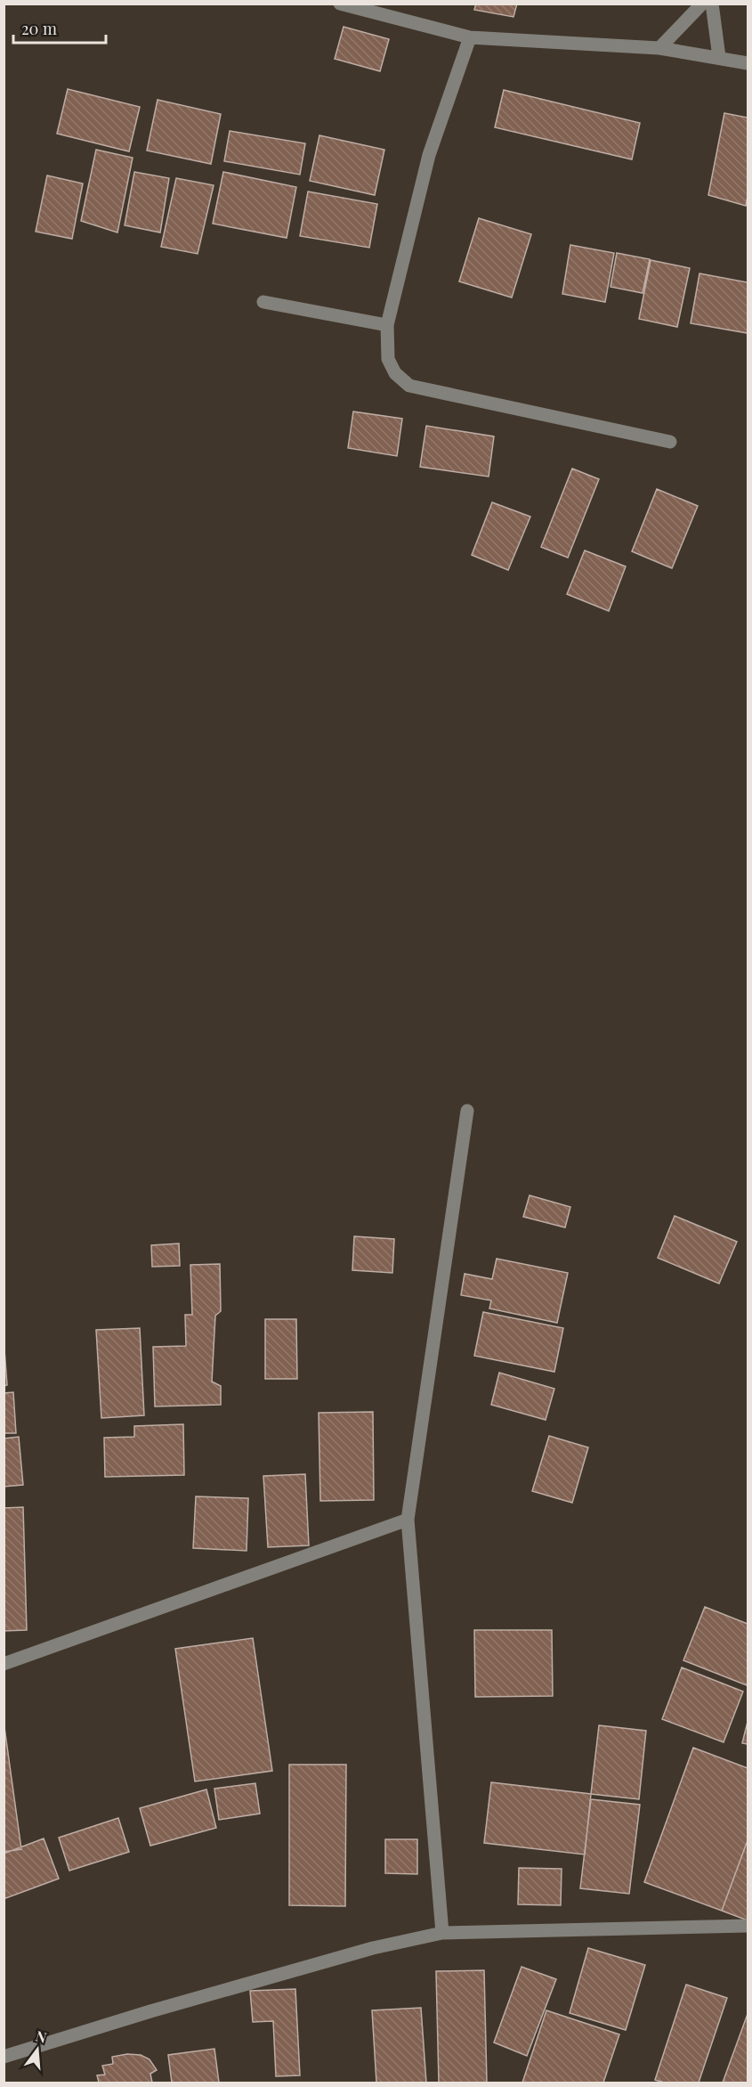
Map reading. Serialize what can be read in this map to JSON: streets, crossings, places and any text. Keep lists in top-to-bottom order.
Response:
{
  "scale_bar": "20 m",
  "north": "top"
}
